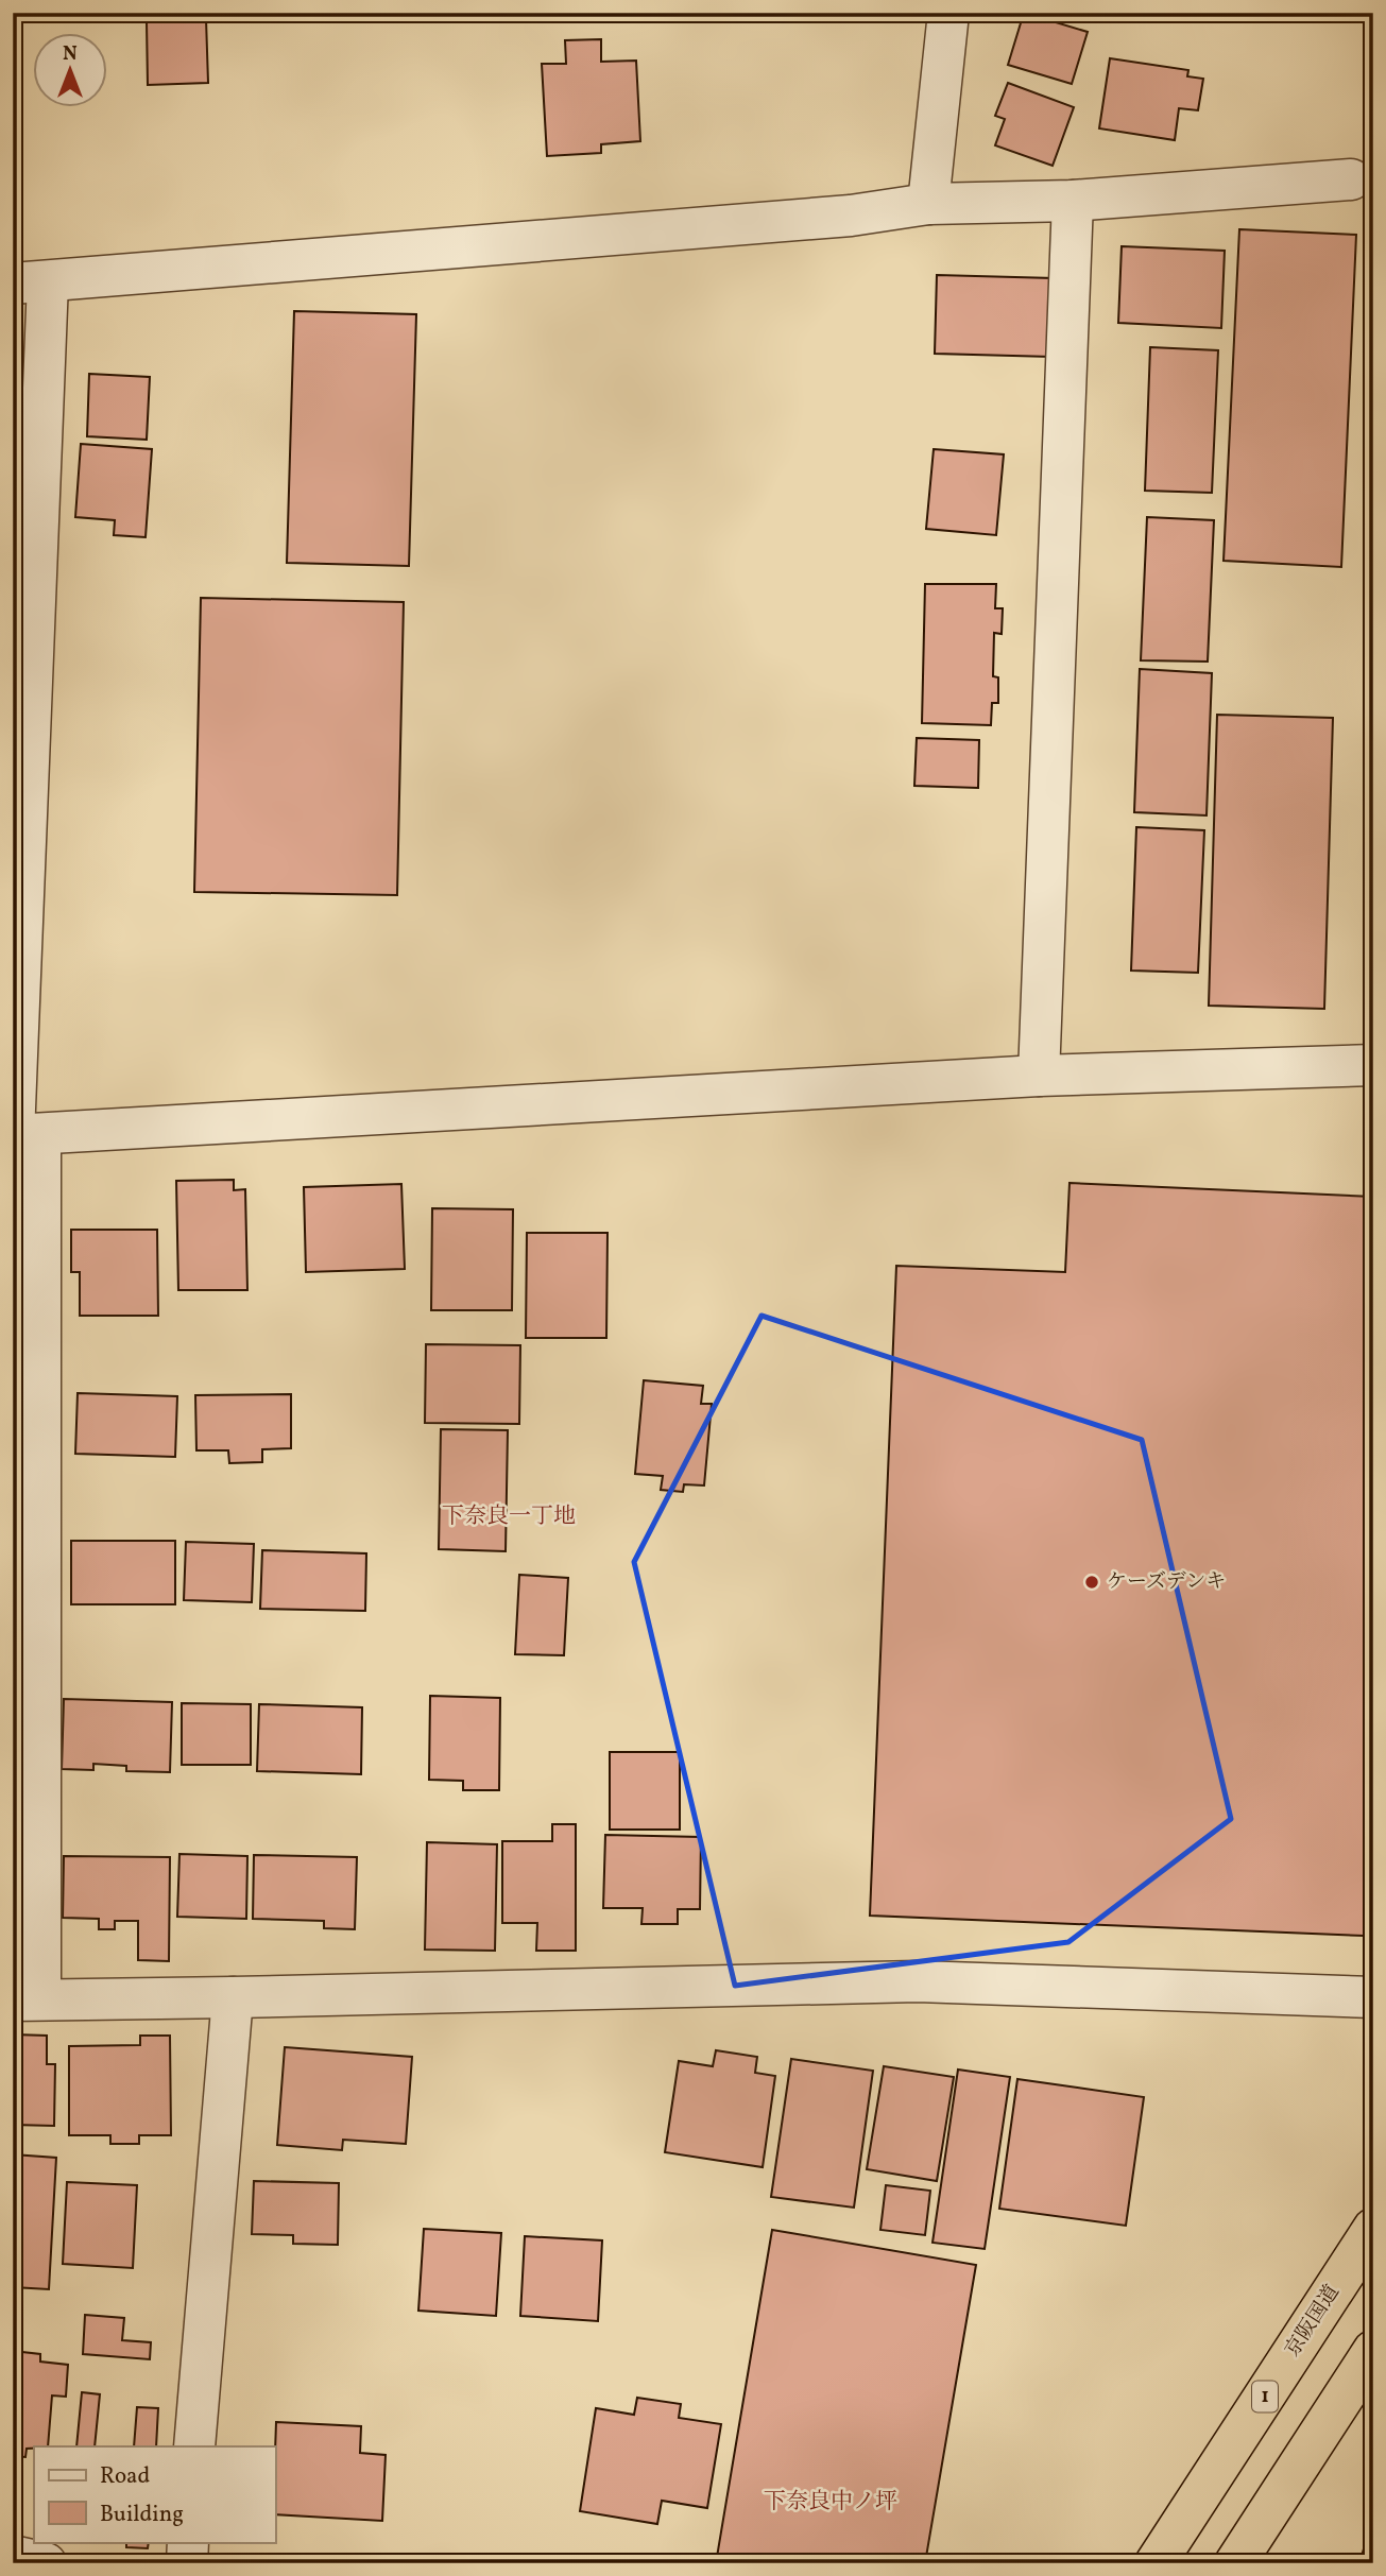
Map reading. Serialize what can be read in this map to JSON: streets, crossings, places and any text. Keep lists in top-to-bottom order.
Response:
{
  "streets": {
    "highway": ["京阪国道", "1"]
  },
  "districts": ["下奈良一丁地", "下奈良中ノ坪"],
  "places": ["ケーズデンキ"],
  "legend": ["Road", "Building"],
  "north": "top"
}
